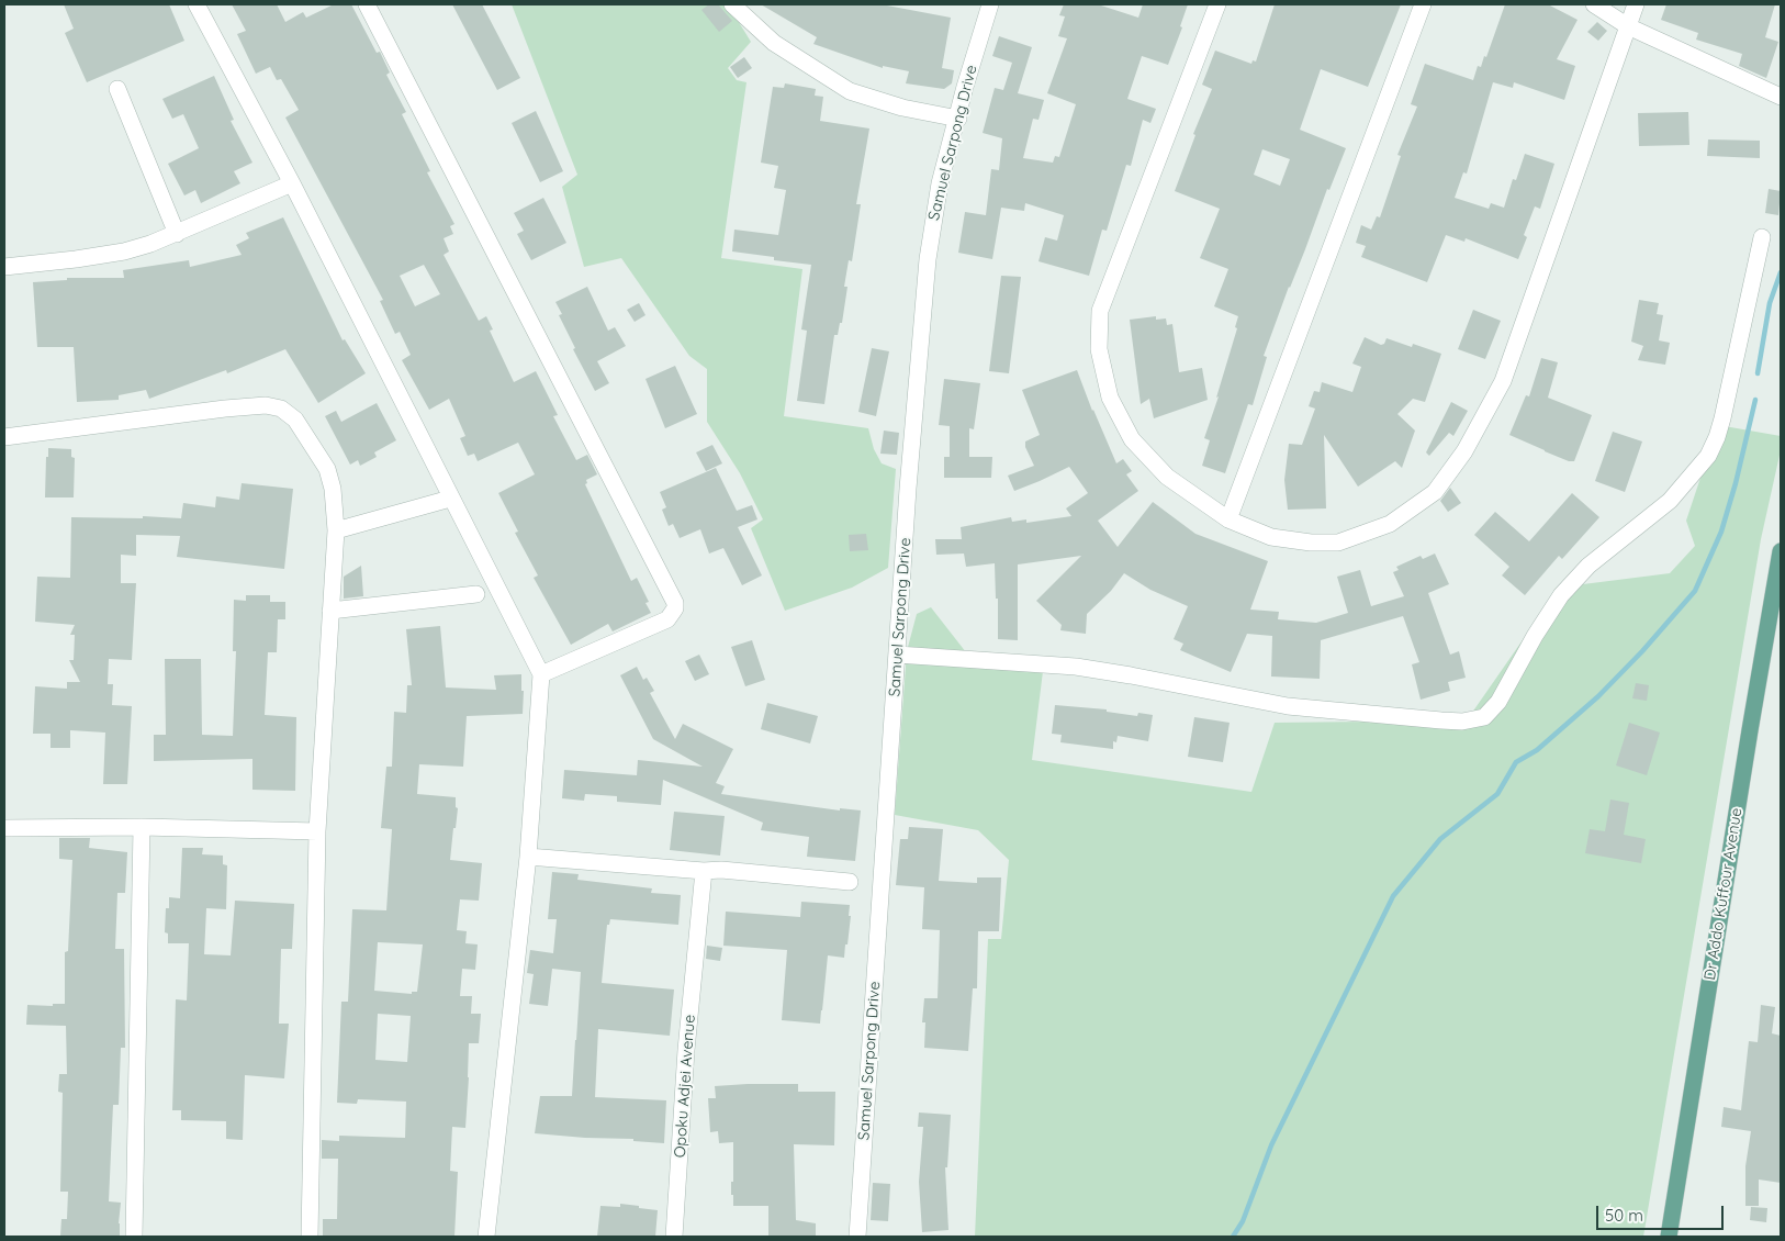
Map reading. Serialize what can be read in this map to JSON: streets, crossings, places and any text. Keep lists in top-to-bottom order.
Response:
{
  "streets": {
    "main road": ["Dr Addo Kuffour Avenue"],
    "street": ["Samuel Sarpong Drive", "Opoku Adjei Avenue"]
  },
  "scale_bar": "50 m"
}
